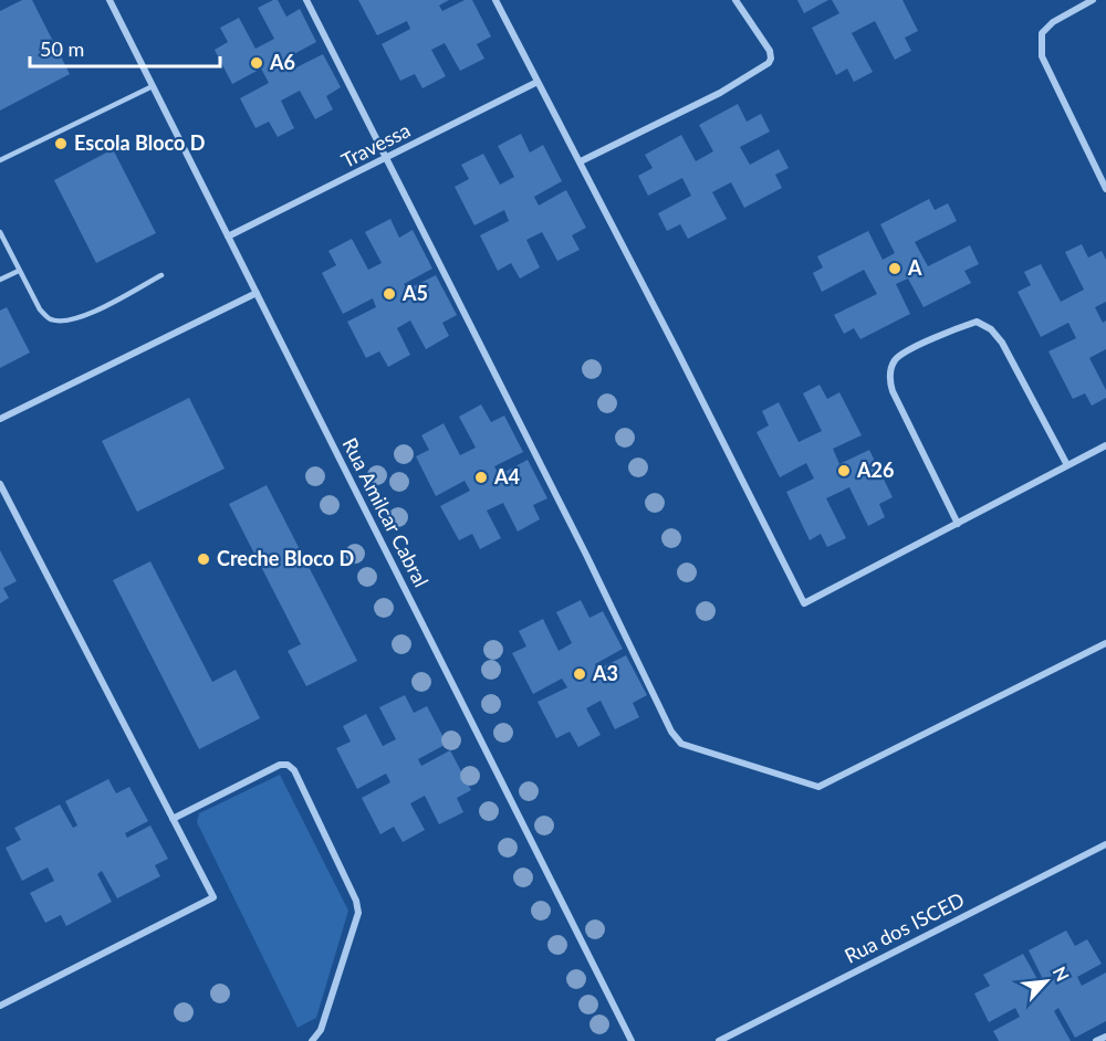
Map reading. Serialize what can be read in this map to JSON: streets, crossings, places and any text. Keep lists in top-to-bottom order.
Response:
{
  "streets": {
    "street": ["Travessa", "Rua Amilcar Cabral", "Rua dos ISCED"]
  },
  "crossings": [
    ["Travessa", "Rua Amilcar Cabral"]
  ],
  "places": [
    "A6",
    "Escola Bloco D",
    "A",
    "A5",
    "A26",
    "A4",
    "Creche Bloco D",
    "A3"
  ],
  "scale_bar": "50 m",
  "north": "top right"
}
